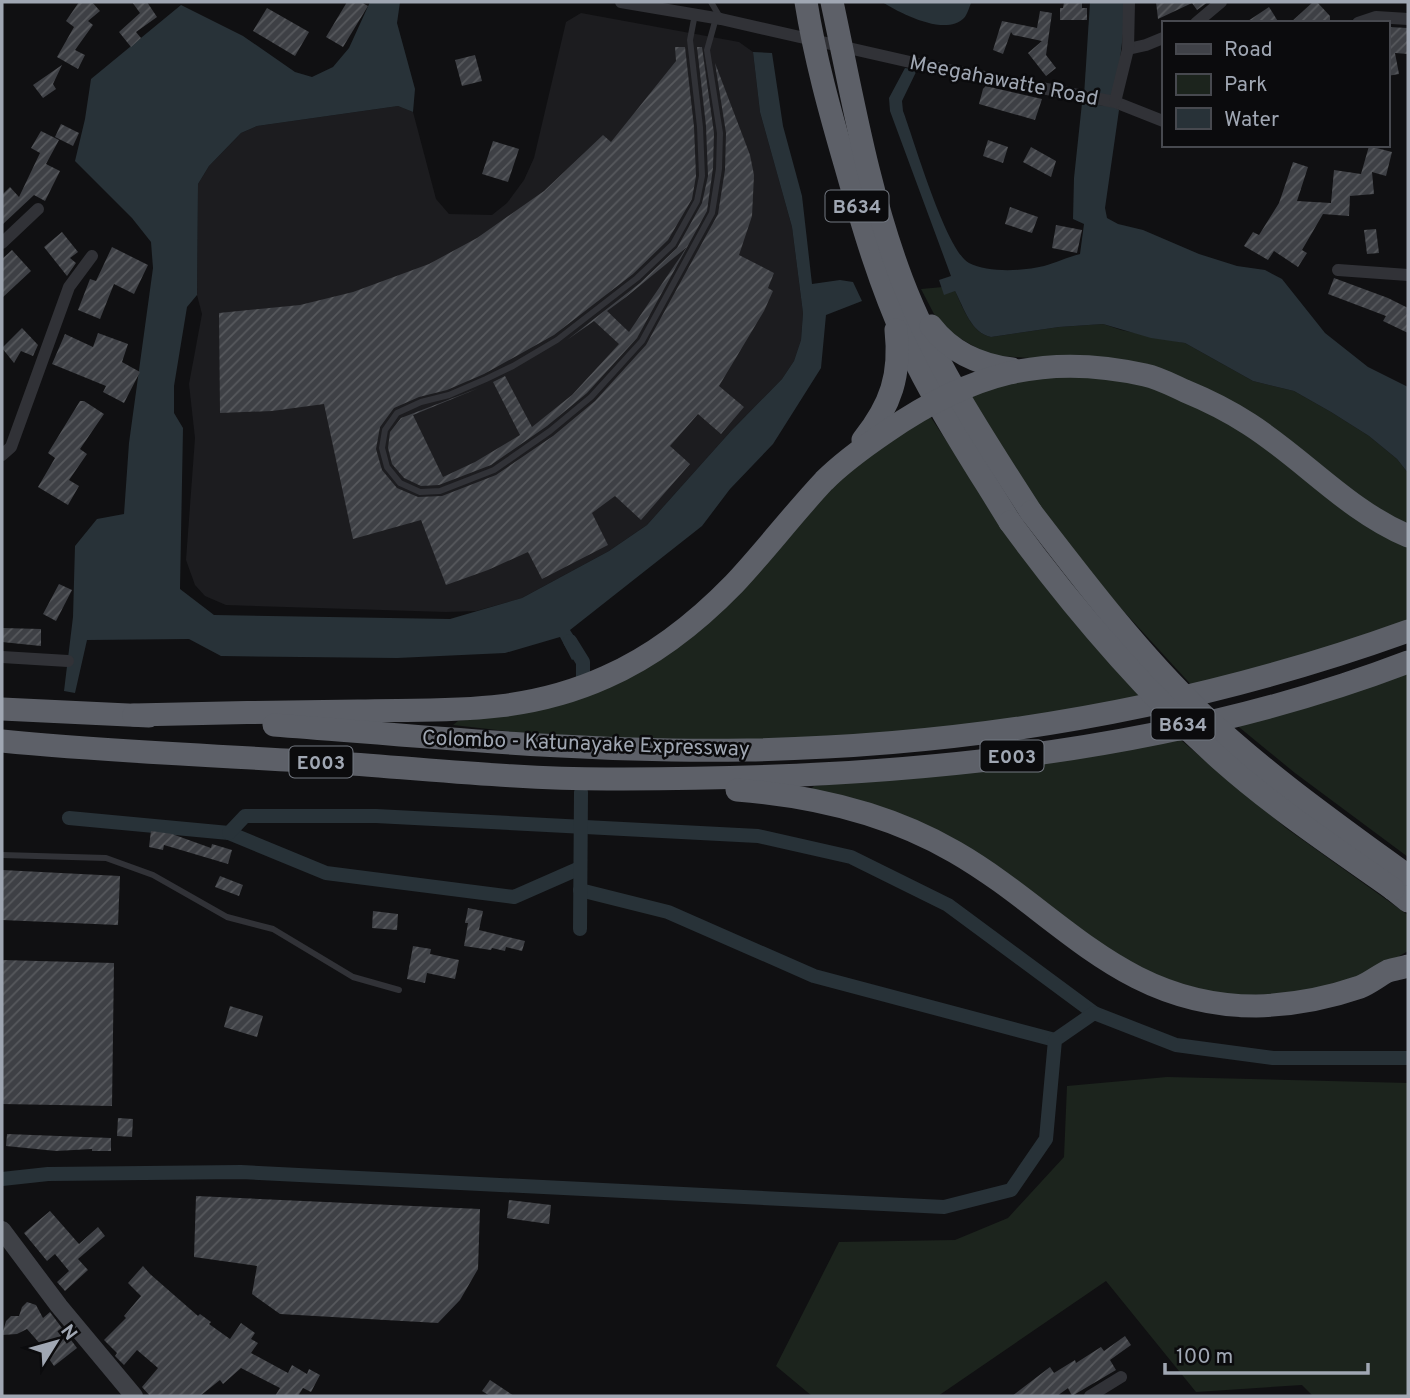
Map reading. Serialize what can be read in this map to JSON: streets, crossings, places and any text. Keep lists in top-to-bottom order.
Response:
{
  "streets": {
    "highway": ["B634", "Colombo - Katunayake Expressway", "E003"],
    "street": ["Meegahawatte Road"]
  },
  "crossings": [
    ["Meegahawatte Road", "B634"]
  ],
  "legend": ["Road", "Park", "Water"],
  "scale_bar": "100 m",
  "north": "top right"
}
